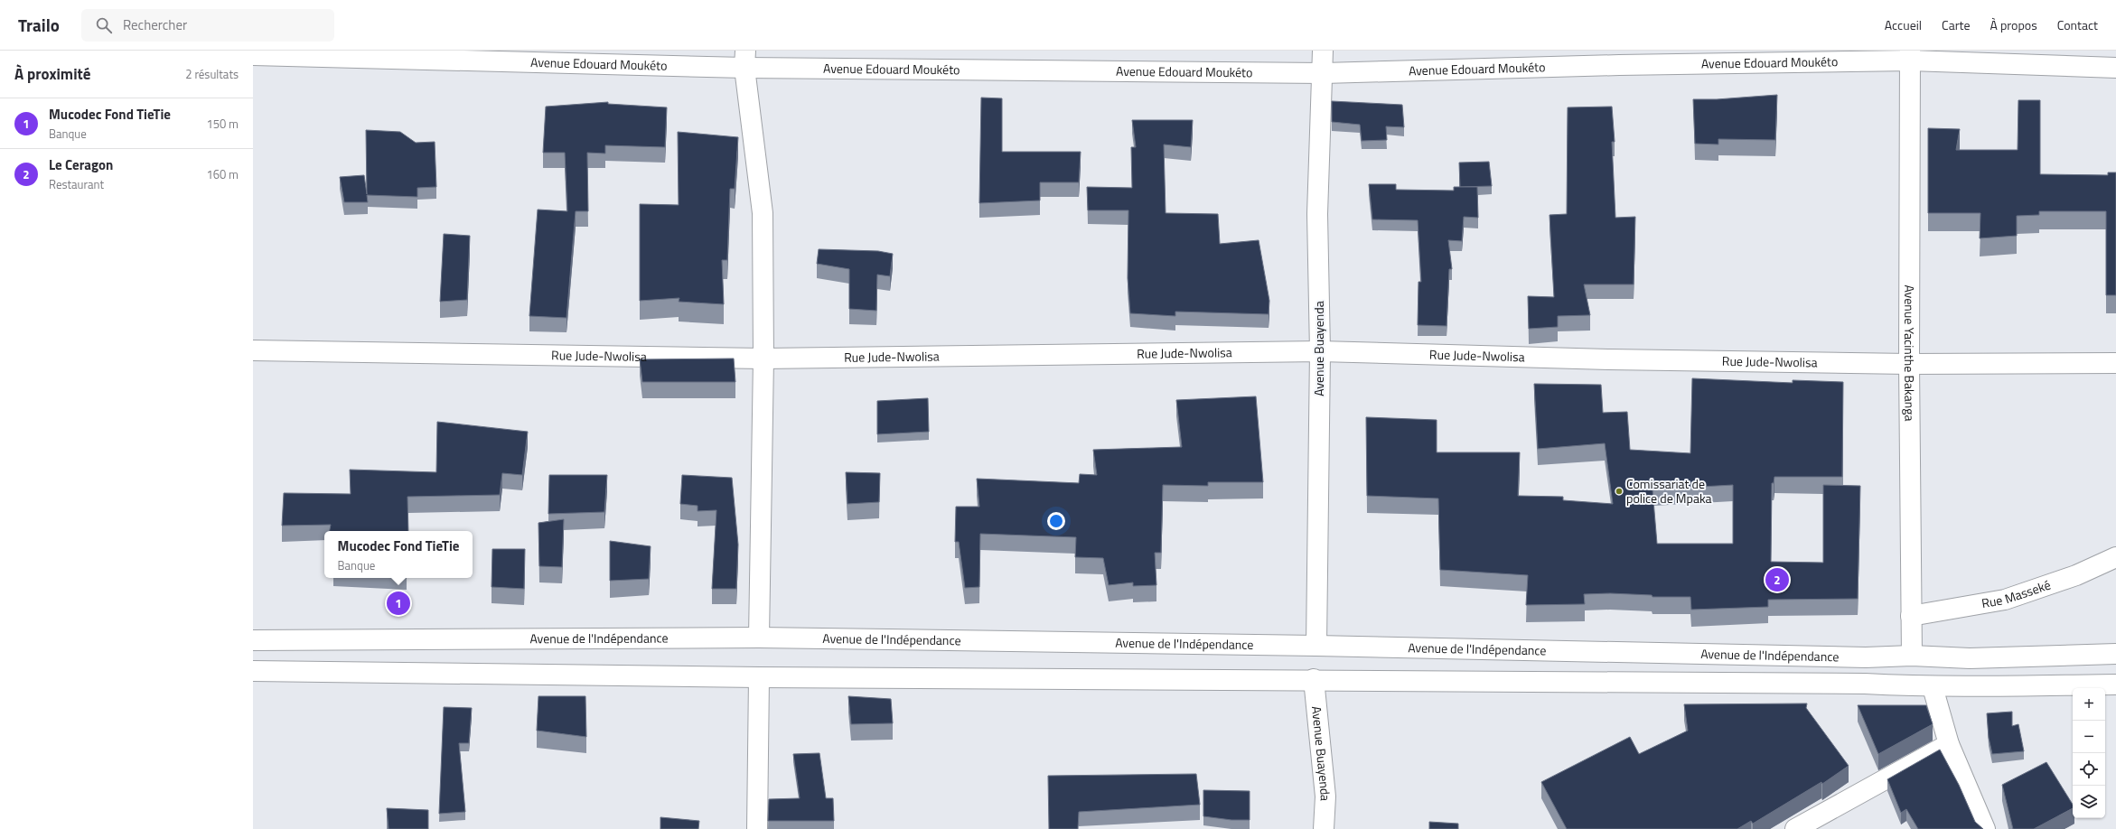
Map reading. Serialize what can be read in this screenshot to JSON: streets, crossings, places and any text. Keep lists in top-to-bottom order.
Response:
{
  "streets": {
    "street": [
      "Avenue Edouard Moukéto",
      "Avenue Buayenda",
      "Rue Jude-Nwolisa",
      "Avenue Yacinthe Bakanga",
      "Rue Masseké",
      "Avenue de l'Indépendance"
    ]
  },
  "crossings": [
    ["Avenue Edouard Moukéto", "Avenue Buayenda"],
    ["Avenue Edouard Moukéto", "Avenue Yacinthe Bakanga"],
    ["Avenue Buayenda", "Rue Jude-Nwolisa"],
    ["Avenue Buayenda", "Avenue de l'Indépendance"],
    ["Rue Jude-Nwolisa", "Avenue Yacinthe Bakanga"],
    ["Avenue Yacinthe Bakanga", "Rue Masseké"],
    ["Avenue Yacinthe Bakanga", "Avenue de l'Indépendance"]
  ],
  "places": ["Comissariat de police de Mpaka"],
  "page": {
    "header": "Trailo",
    "search": "Rechercher",
    "nav": [
      "Accueil",
      "Carte",
      "À propos",
      "Contact"
    ],
    "heading": ["À proximité", "2 résultats"],
    "list": [
      {
        "mark": "1",
        "name": "Mucodec Fond TieTie",
        "note": "Banque",
        "value": "150 m"
      },
      {
        "mark": "2",
        "name": "Le Ceragon",
        "note": "Restaurant",
        "value": "160 m"
      }
    ],
    "popup": ["Mucodec Fond TieTie", "Banque"],
    "pins": ["2", "1"],
    "map_buttons": ["+", "−"]
  }
}
